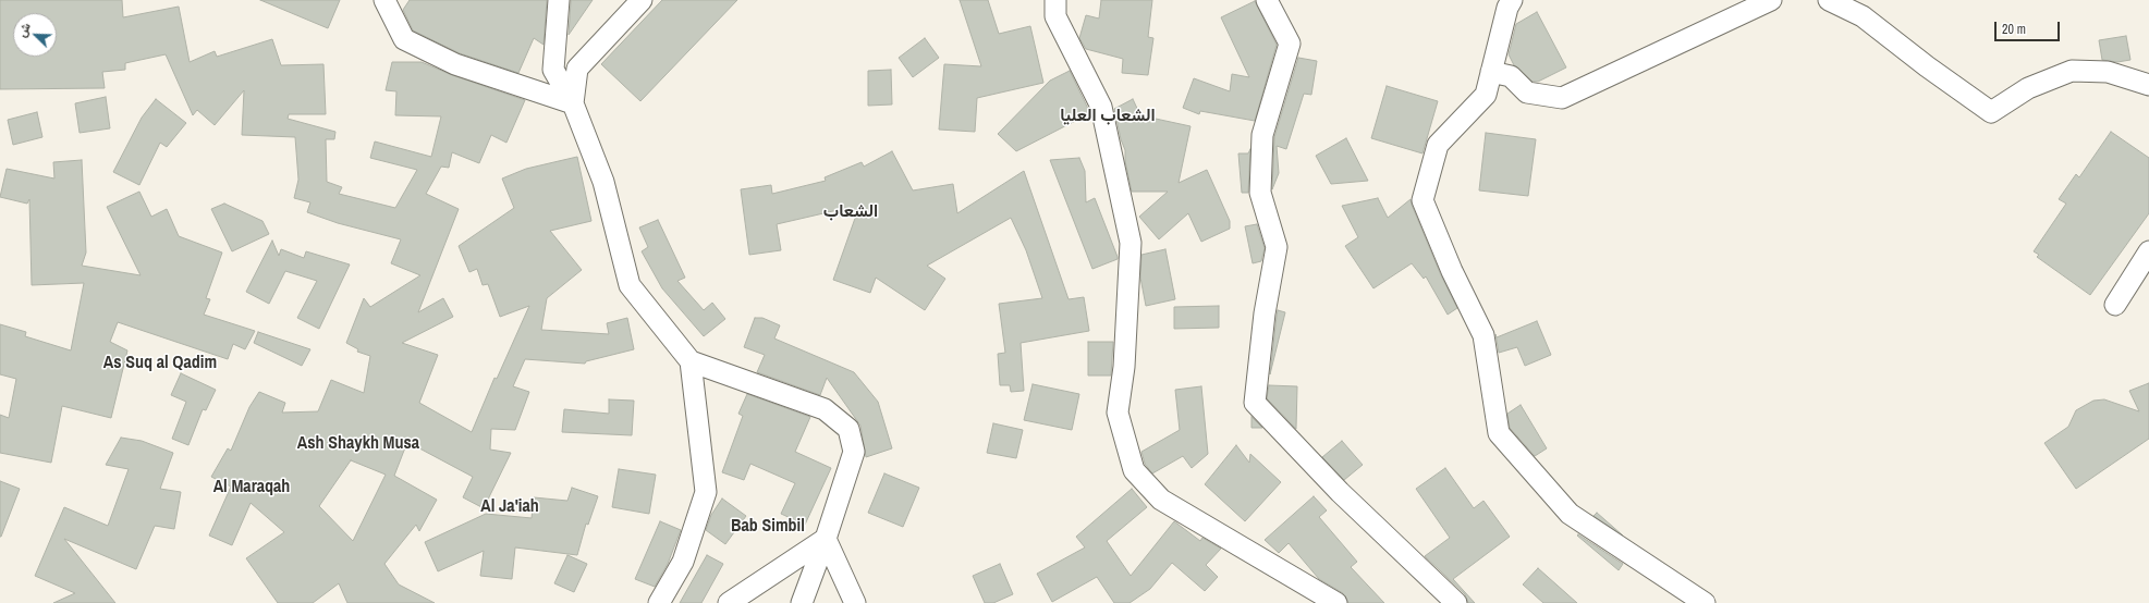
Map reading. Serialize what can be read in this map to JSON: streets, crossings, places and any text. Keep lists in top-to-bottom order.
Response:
{
  "districts": [
    "الشعاب العليا",
    "الشعاب",
    "As Suq al Qadim",
    "Ash Shaykh Musa",
    "Al Maraqah",
    "Al Ja'iah",
    "Bab Simbil"
  ],
  "scale_bar": "20 m",
  "north": "top left"
}
